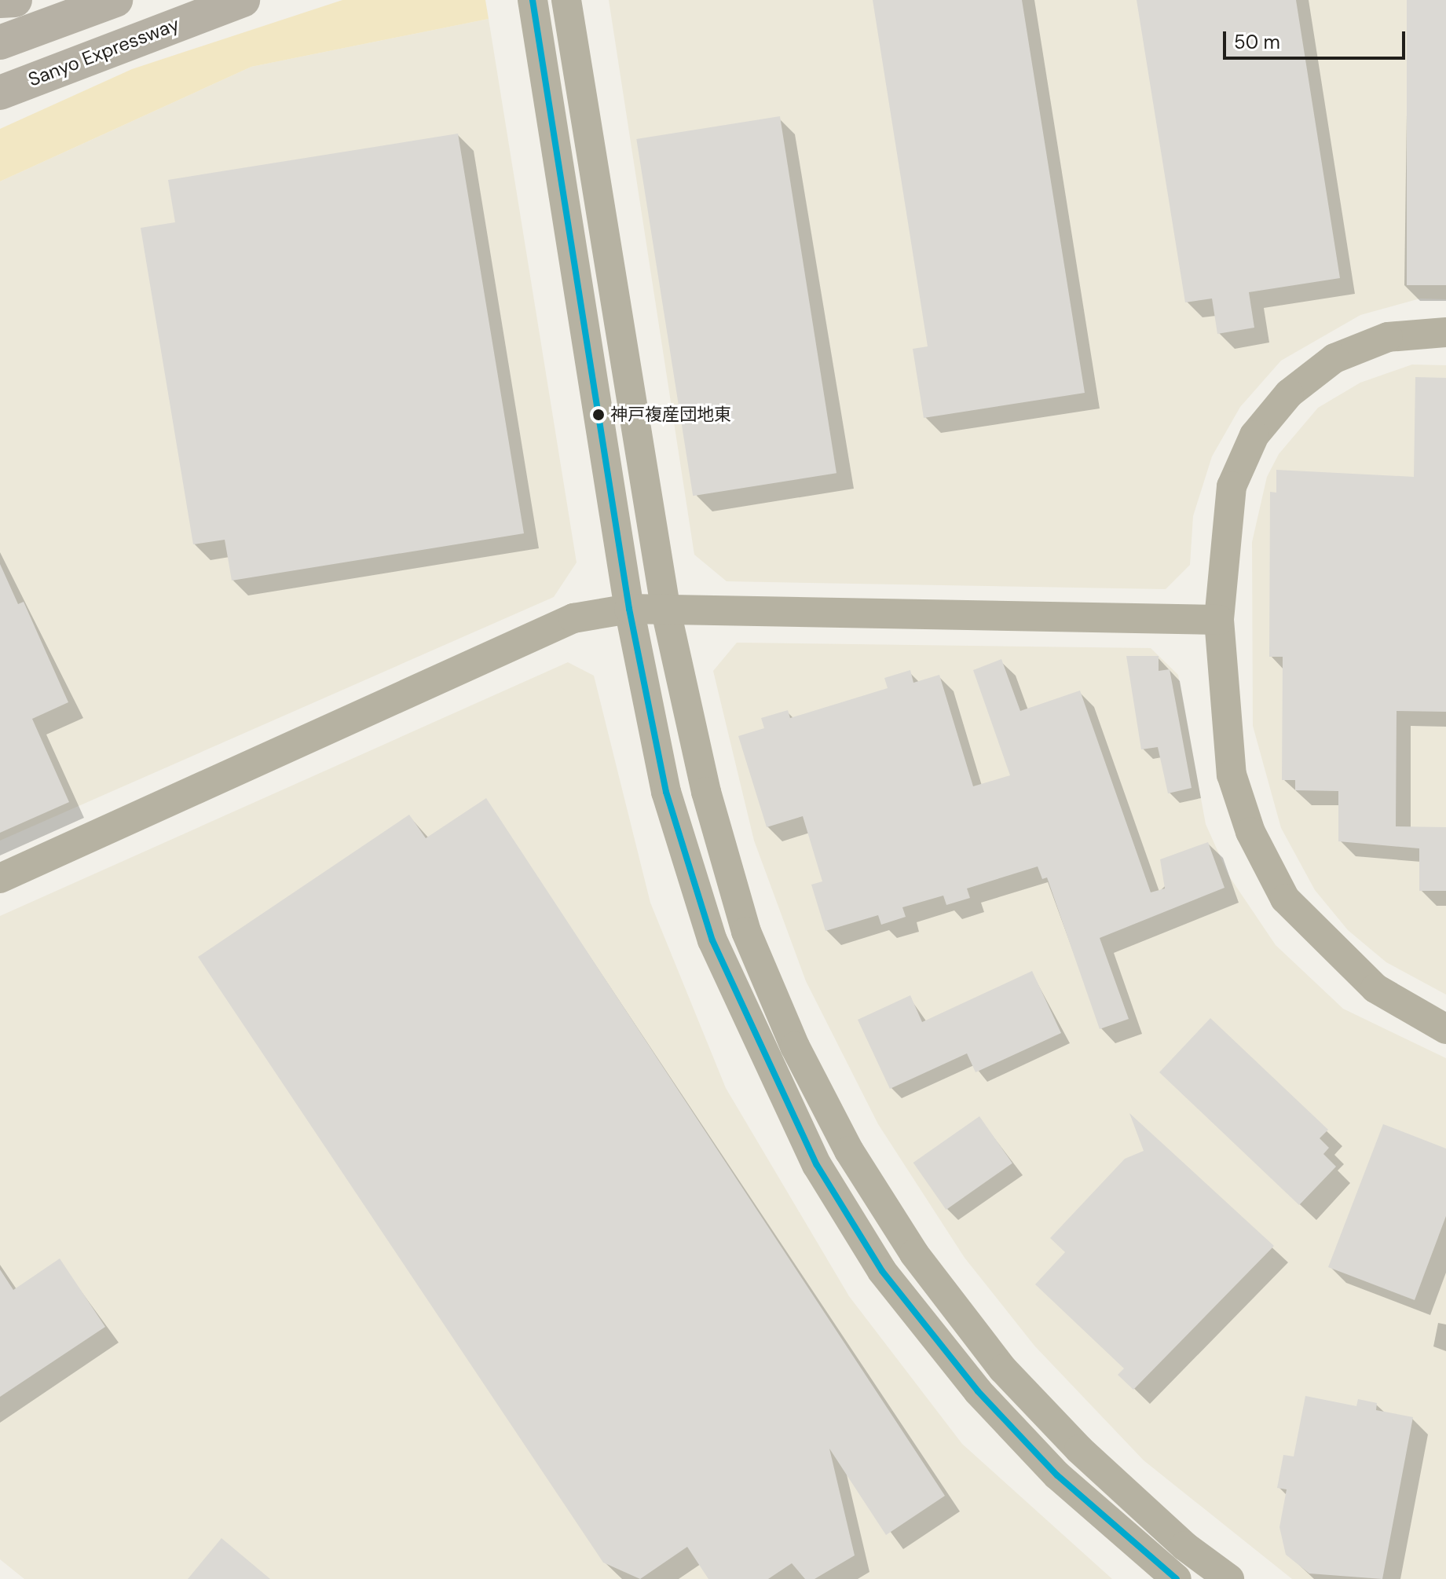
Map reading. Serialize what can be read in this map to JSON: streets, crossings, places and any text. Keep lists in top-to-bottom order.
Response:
{
  "streets": {
    "highway": ["Sanyo Expressway"]
  },
  "places": ["神戸複産団地東"],
  "scale_bar": "50 m"
}
